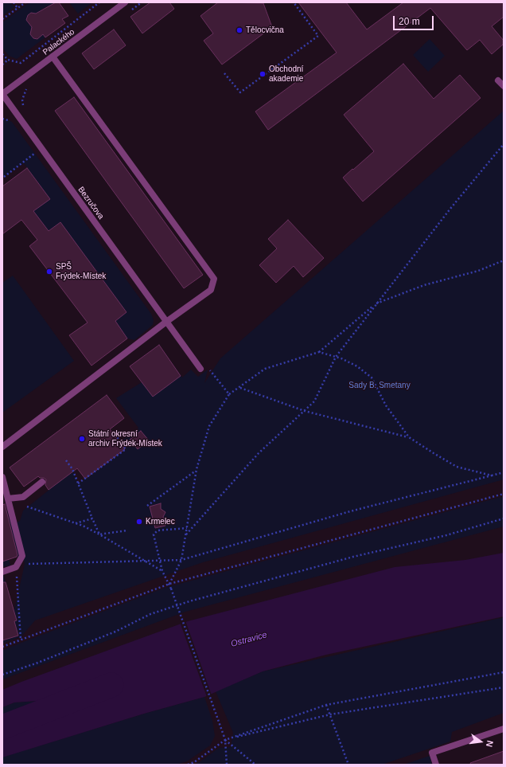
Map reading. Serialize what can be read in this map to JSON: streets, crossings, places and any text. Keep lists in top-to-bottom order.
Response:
{
  "streets": {
    "street": ["Palackého", "Bezručova"]
  },
  "crossings": [
    ["Palackého", "Bezručova"]
  ],
  "water": ["Ostravice"],
  "parks": ["Sady B. Smetany"],
  "places": [
    "Tělocvična",
    "Obchodní akademie",
    "SPŠ Frýdek-Místek",
    "Státní okresní archiv Frýdek-Místek",
    "Krmelec"
  ],
  "scale_bar": "20 m",
  "north": "right"
}
